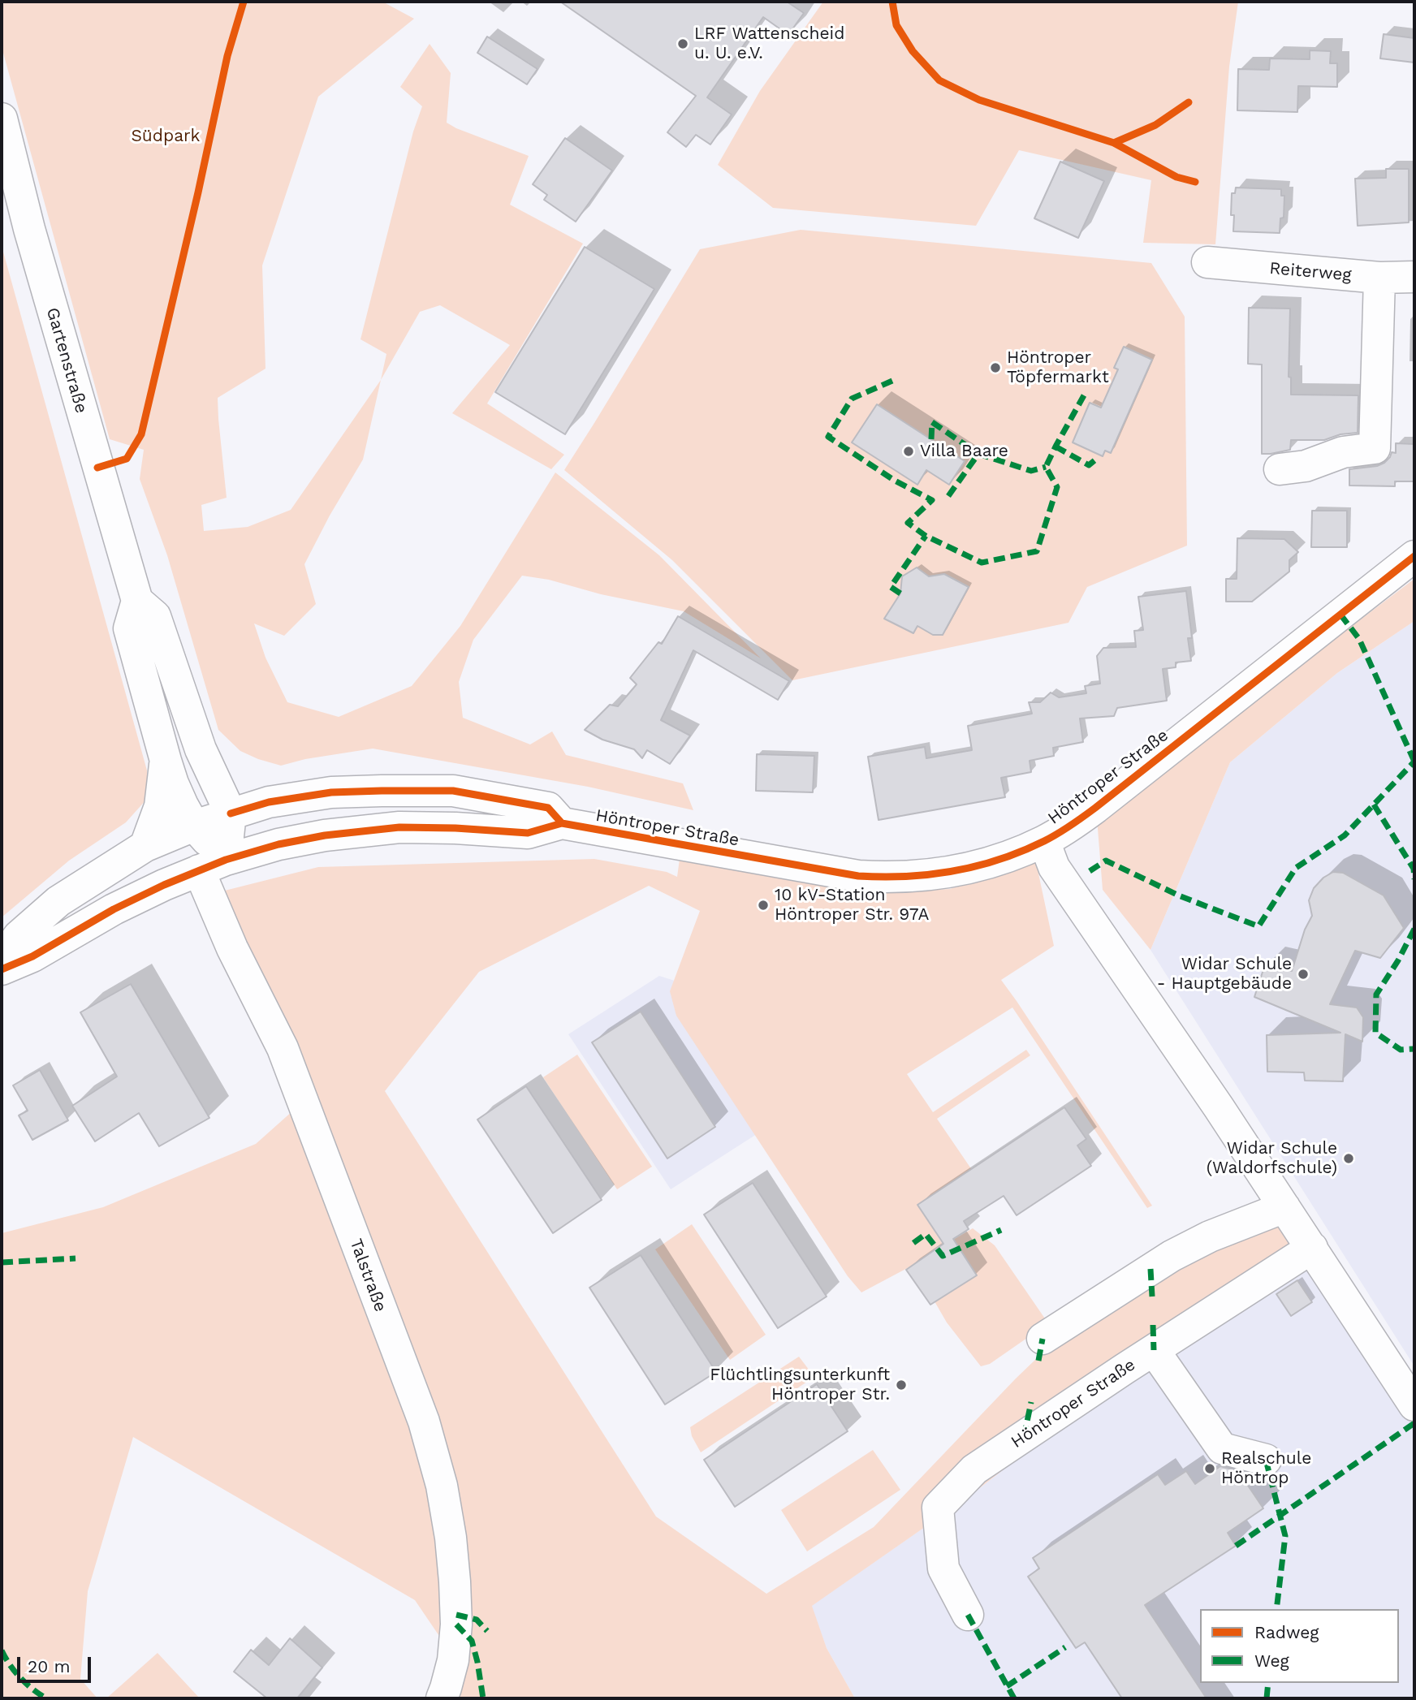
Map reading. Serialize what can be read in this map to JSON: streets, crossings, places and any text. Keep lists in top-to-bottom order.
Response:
{
  "streets": {
    "street": [
      "Reiterweg",
      "Gartenstraße",
      "Höntroper Straße",
      "Talstraße"
    ]
  },
  "crossings": [
    ["Gartenstraße", "Höntroper Straße"],
    ["Höntroper Straße", "Talstraße"]
  ],
  "parks": ["Südpark"],
  "places": [
    "LRF Wattenscheid u. U. e.V.",
    "Höntroper Töpfermarkt",
    "Villa Baare",
    "10 kV-Station Höntroper Str. 97A",
    "Widar Schule - Hauptgebäude",
    "Widar Schule (Waldorfschule)",
    "Flüchtlingsunterkunft Höntroper Str.",
    "Realschule Höntrop"
  ],
  "legend": ["Radweg", "Weg"],
  "scale_bar": "20 m"
}
